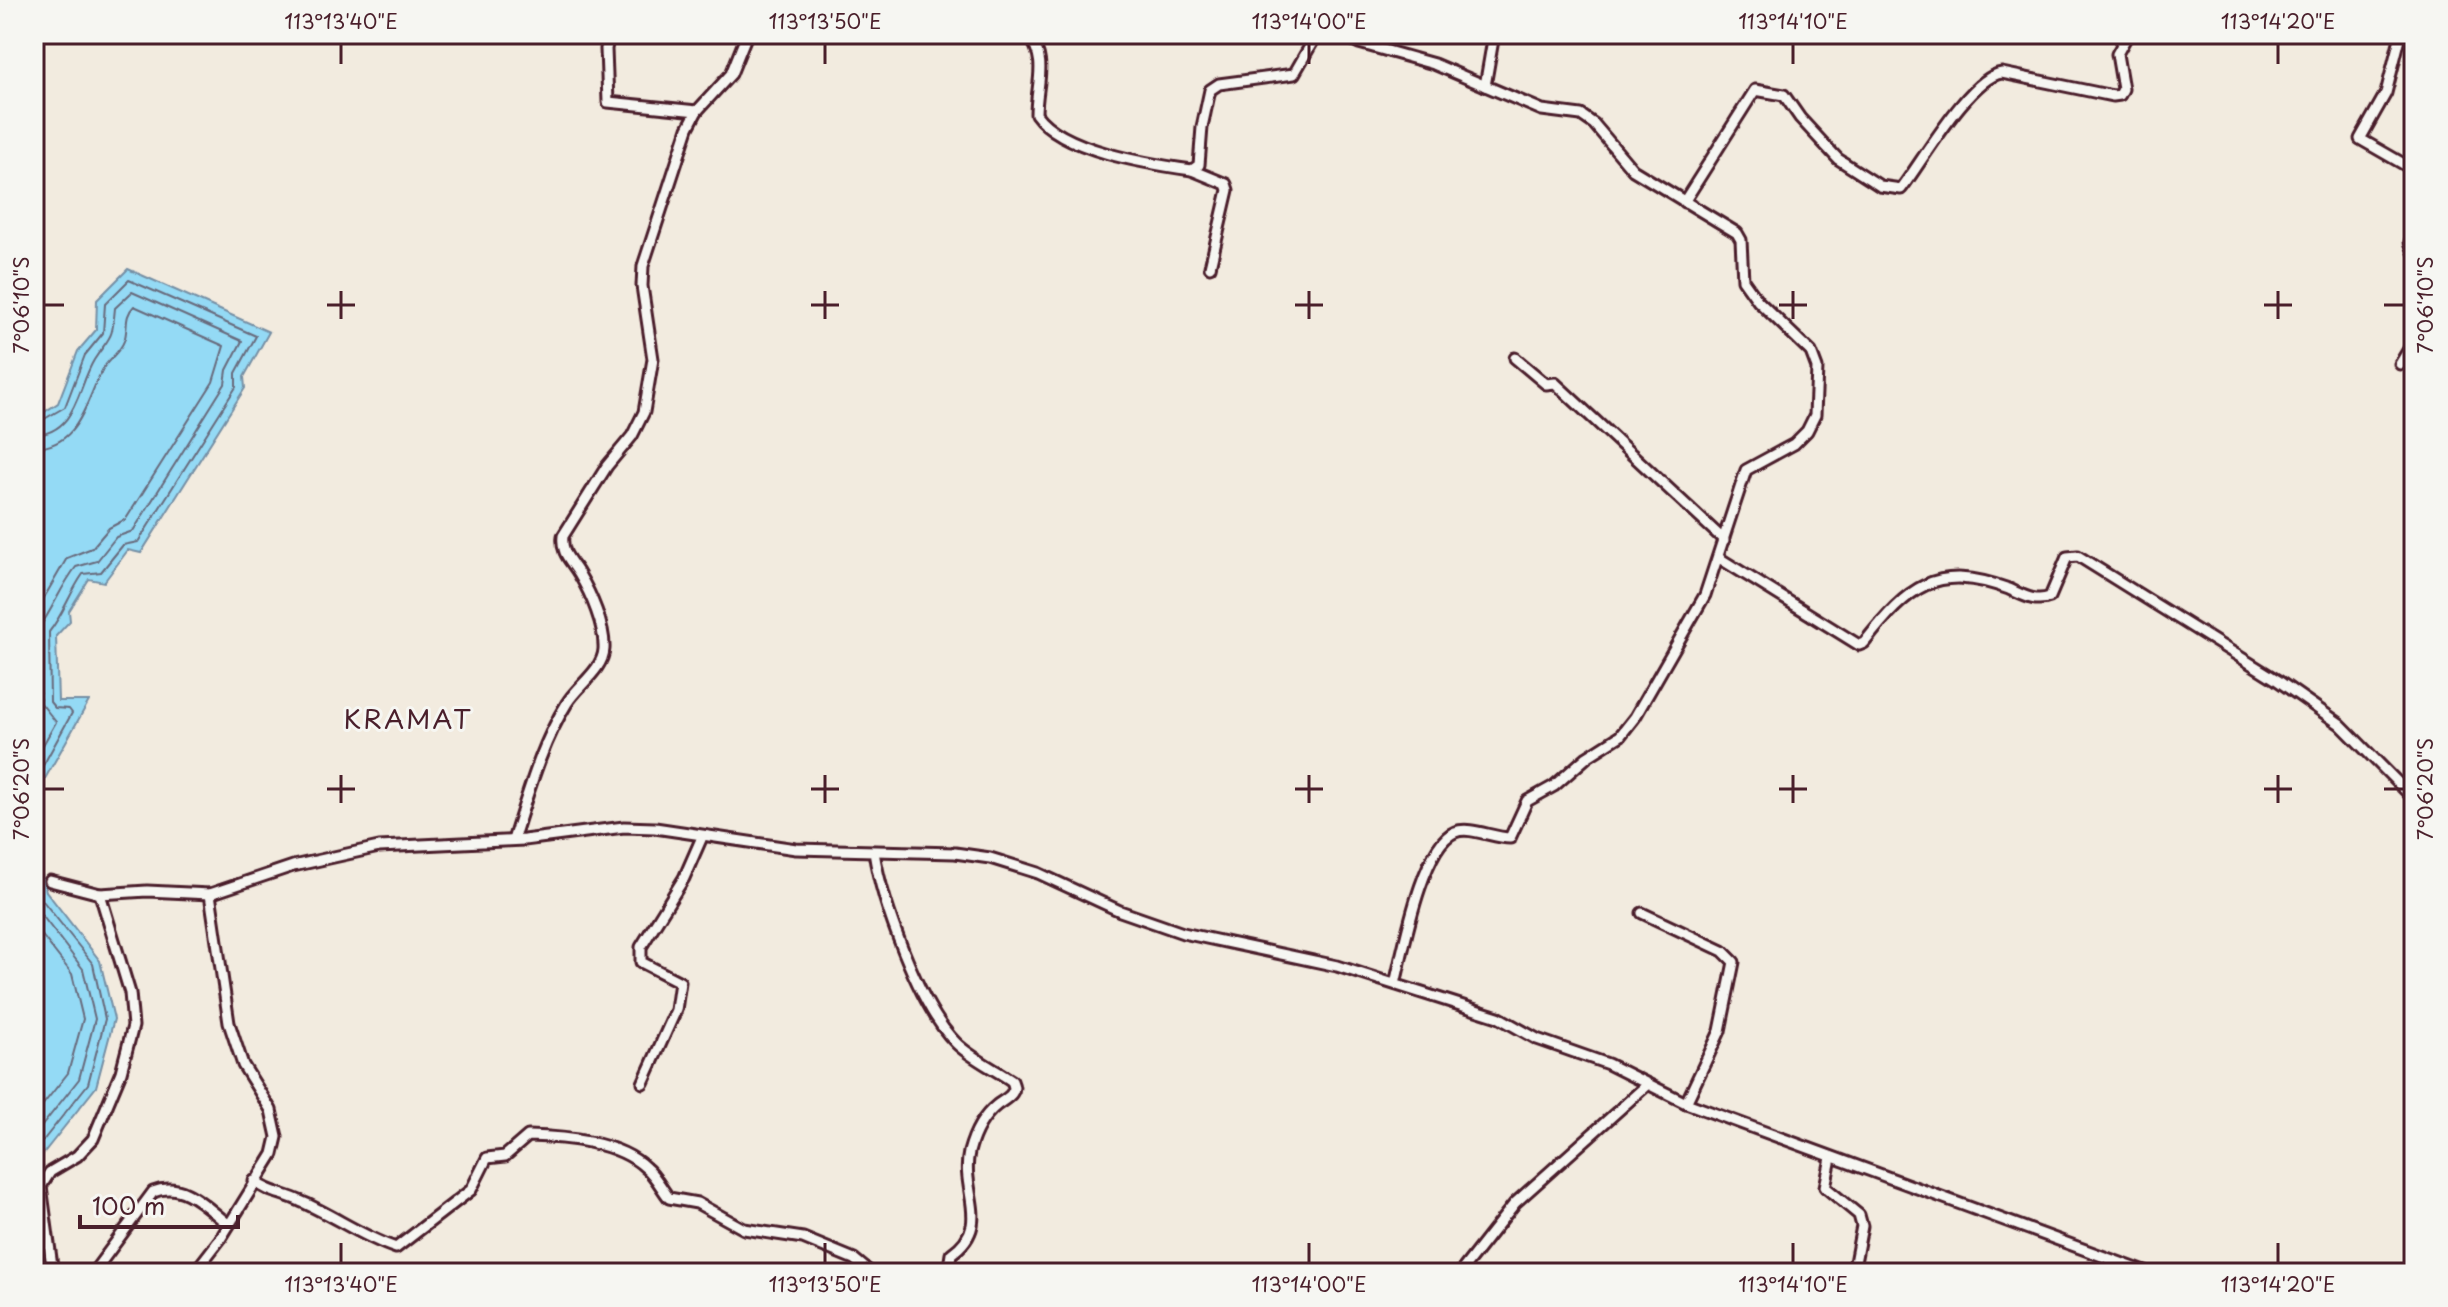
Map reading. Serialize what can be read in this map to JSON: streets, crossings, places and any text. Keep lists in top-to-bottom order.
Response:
{
  "districts": ["KRAMAT"],
  "scale_bar": "100 m",
  "coordinates": [
    "113°13'40\"E",
    "113°13'50\"E",
    "113°14'00\"E",
    "113°14'10\"E",
    "113°14'20\"E",
    "7°06'10\"S",
    "7°06'20\"S"
  ]
}
